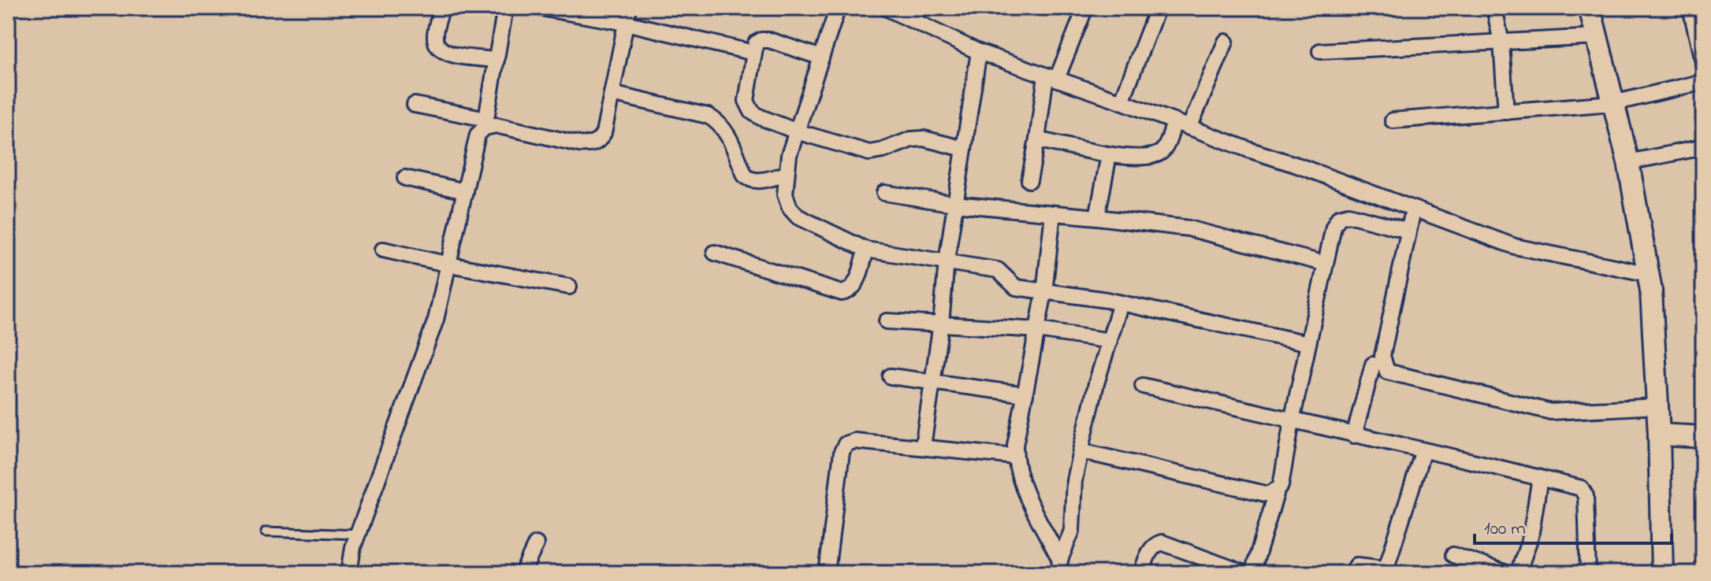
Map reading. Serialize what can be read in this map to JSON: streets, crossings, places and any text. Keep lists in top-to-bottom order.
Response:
{
  "scale_bar": "100 m"
}
